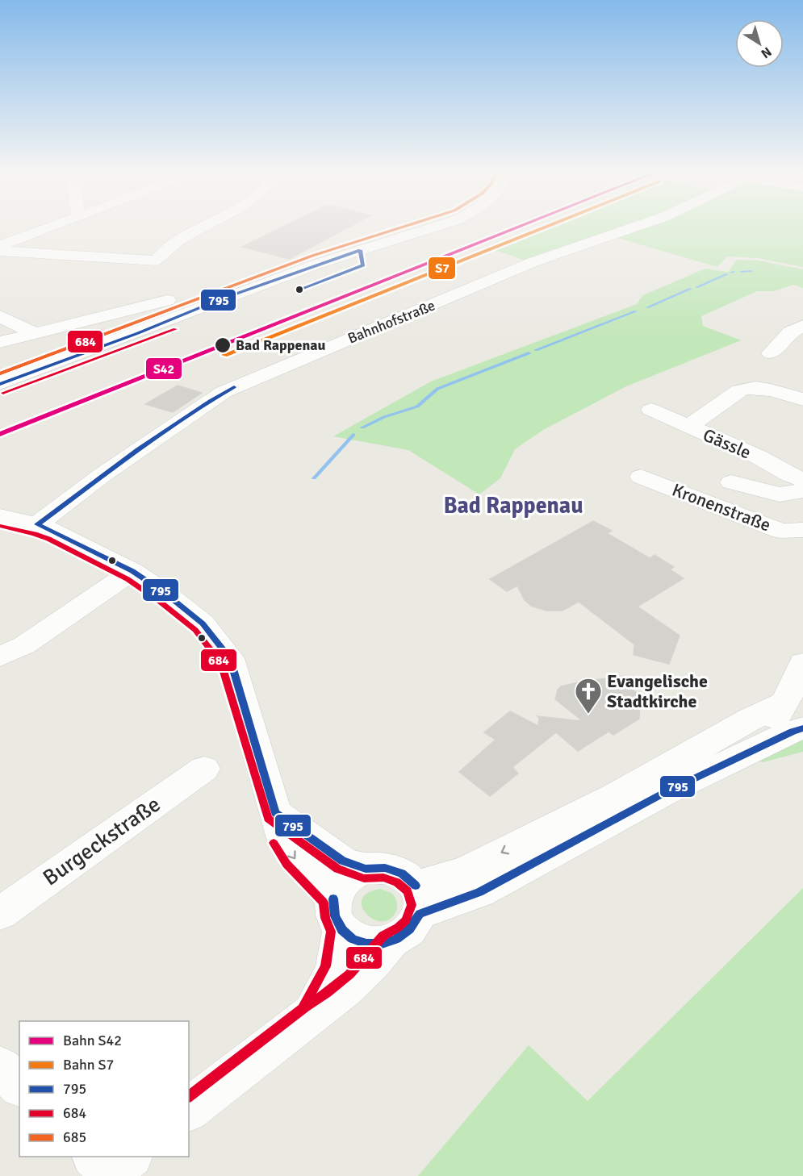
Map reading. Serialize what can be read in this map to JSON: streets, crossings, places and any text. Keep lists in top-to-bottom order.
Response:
{
  "streets": {
    "street": [
      "Bahnhofstraße",
      "Gässle",
      "Kronenstraße",
      "Burgeckstraße"
    ]
  },
  "districts": ["Bad Rappenau"],
  "places": {
    "other": ["Bad Rappenau"],
    "church": ["Evangelische Stadtkirche"]
  },
  "lines": [
    "rail line S42",
    "rail line S7",
    "transit line 685",
    "transit line 795",
    "transit line 684"
  ],
  "legend": [
    "Bahn S42",
    "Bahn S7",
    "795",
    "684",
    "685"
  ],
  "north": "bottom right"
}
